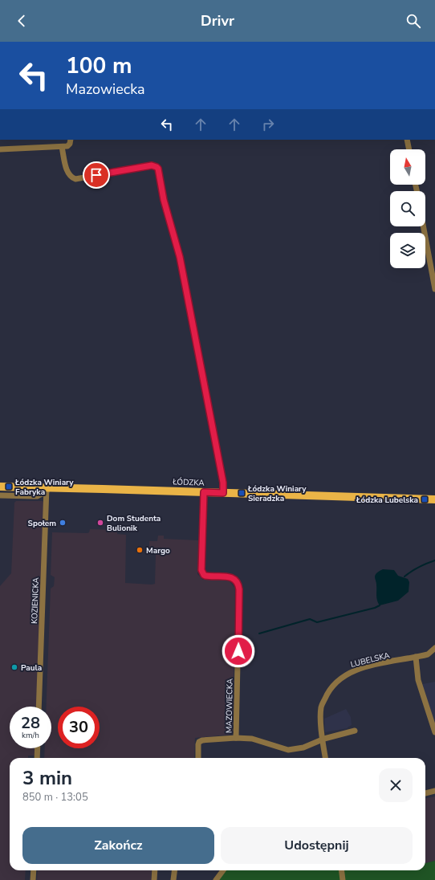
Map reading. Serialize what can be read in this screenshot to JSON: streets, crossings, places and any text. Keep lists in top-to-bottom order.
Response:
{
  "streets": {
    "main road": ["ŁÓDZKA"],
    "street": ["KOZIENICKA", "LUBELSKA", "MAZOWIECKA"]
  },
  "crossings": [
    ["ŁÓDZKA", "KOZIENICKA"],
    ["ŁÓDZKA", "MAZOWIECKA"]
  ],
  "places": {
    "transit": ["Łódzka Winiary Fabryka", "Łódzka Winiary Sieradzka", "Łódzka Lubelska"],
    "other": [
      "Społem",
      "Dom Studenta Bulionik",
      "Margo",
      "Paula"
    ]
  },
  "north": "top",
  "page": {
    "header": "Drivr",
    "turn": ["100 m", "Mazowiecka"],
    "speed": "28 km/h",
    "limit": "30",
    "heading": ["3 min", "850 m · 13:05"],
    "buttons": ["Zakończ", "Udostępnij"]
  }
}
